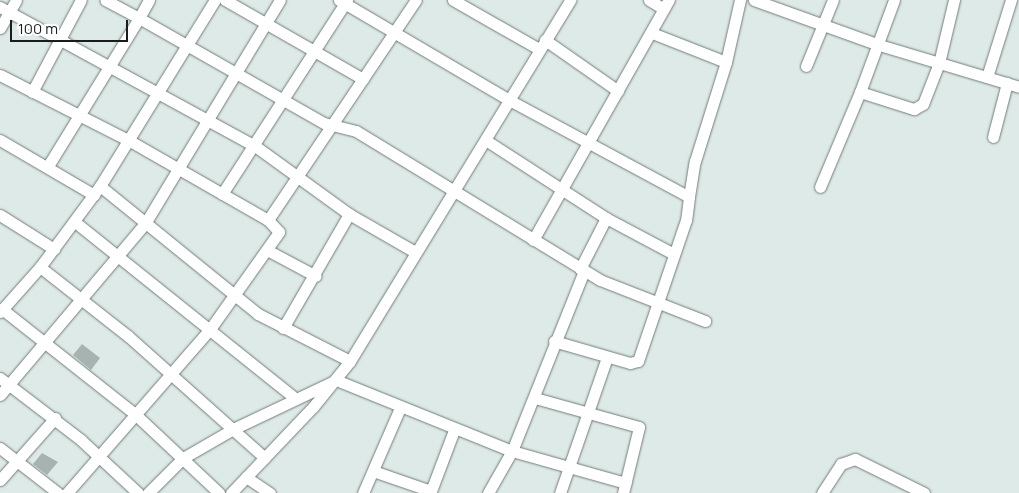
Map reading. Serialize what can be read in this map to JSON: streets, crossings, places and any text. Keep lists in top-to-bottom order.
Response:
{
  "scale_bar": "100 m"
}
